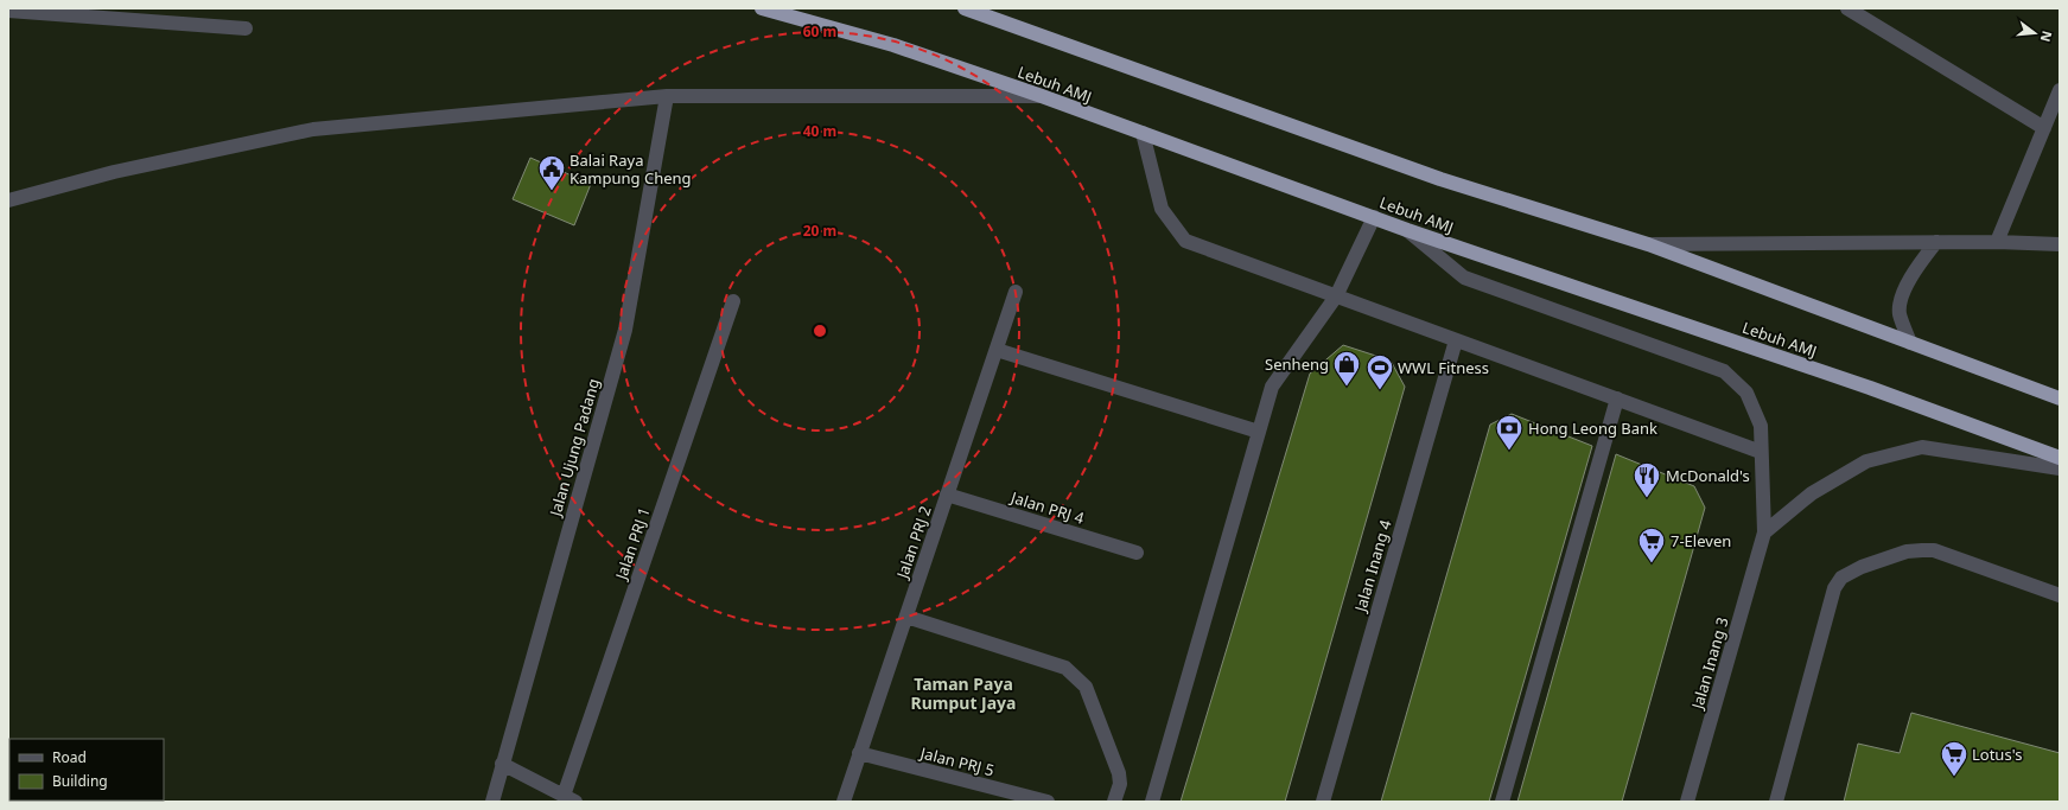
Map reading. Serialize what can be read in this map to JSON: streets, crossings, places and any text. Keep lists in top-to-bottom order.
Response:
{
  "streets": {
    "highway": ["Lebuh AMJ"],
    "street": [
      "Jalan Ujung Padang",
      "Jalan PRJ 4",
      "Jalan PRJ 2",
      "Jalan PRJ 1",
      "Jalan Inang 4",
      "Jalan Inang 3",
      "Jalan PRJ 5"
    ]
  },
  "crossings": [
    ["Lebuh AMJ", "Jalan Inang 3"],
    ["Jalan PRJ 4", "Jalan PRJ 2"],
    ["Jalan PRJ 2", "Jalan PRJ 5"]
  ],
  "districts": ["Taman Paya Rumput Jaya"],
  "places": {
    "public building": ["Balai Raya Kampung Cheng"],
    "shop": ["Senheng"],
    "sports": ["WWL Fitness"],
    "bank": ["Hong Leong Bank"],
    "restaurant": ["McDonald's"],
    "supermarket": ["7-Eleven", "Lotus's"]
  },
  "legend": ["Road", "Building"],
  "north": "right",
  "rings": ["60 m", "40 m", "20 m"]
}
